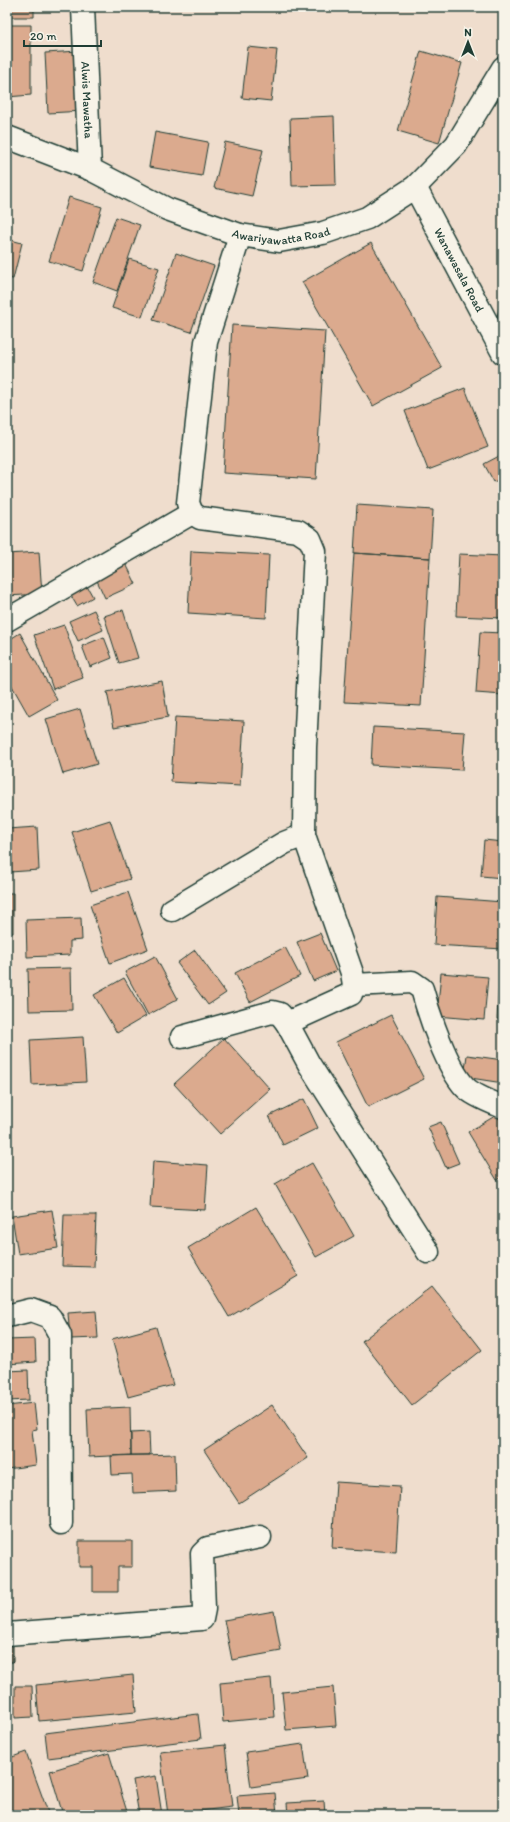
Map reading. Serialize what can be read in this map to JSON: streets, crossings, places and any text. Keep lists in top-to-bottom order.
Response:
{
  "streets": {
    "street": ["Alwis Mawatha", "Awariyawatta Road", "Wanawasala Road"]
  },
  "crossings": [
    ["Alwis Mawatha", "Awariyawatta Road"],
    ["Awariyawatta Road", "Wanawasala Road"]
  ],
  "scale_bar": "20 m",
  "north": "top"
}
